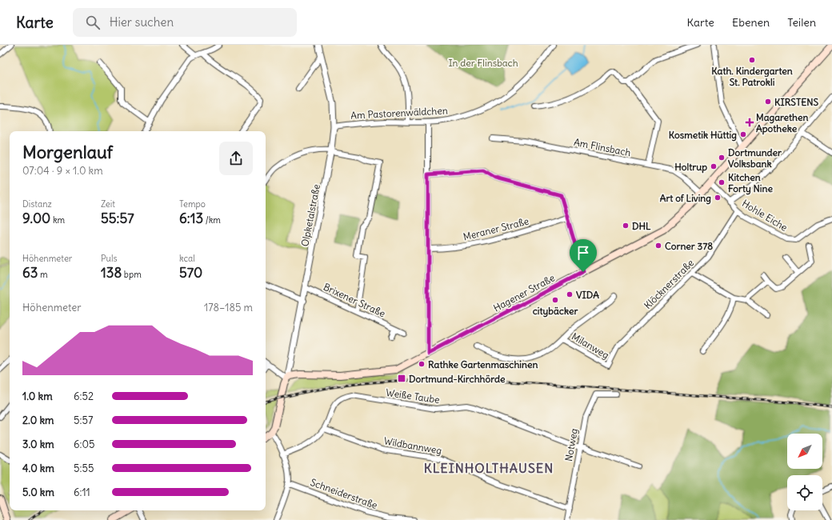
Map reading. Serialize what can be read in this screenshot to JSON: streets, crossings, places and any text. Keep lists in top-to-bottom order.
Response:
{
  "streets": {
    "main road": ["Hagener Straße"],
    "street": [
      "Am Pastorenwäldchen",
      "Am Flinsbach",
      "Olpketalstraße",
      "Hohle Eiche",
      "Meraner Straße",
      "Klöcknerstraße",
      "Brixener Straße",
      "Milanweg",
      "Weiße Taube",
      "Notweg",
      "Wildbannweg",
      "Schneiderstraße"
    ]
  },
  "crossings": [
    ["Am Pastorenwäldchen", "Olpketalstraße"],
    ["Am Flinsbach", "Hagener Straße"],
    ["Olpketalstraße", "Hagener Straße"],
    ["Olpketalstraße", "Brixener Straße"],
    ["Hohle Eiche", "Klöcknerstraße"],
    ["Hohle Eiche", "Hagener Straße"],
    ["Klöcknerstraße", "Milanweg"],
    ["Weiße Taube", "Notweg"],
    ["Weiße Taube", "Wildbannweg"],
    ["Notweg", "Wildbannweg"]
  ],
  "districts": ["KLEINHOLTHAUSEN"],
  "parks": ["In der Flinsbach"],
  "places": {
    "other": [
      "Kath. Kindergarten St. Patrokli",
      "KIRSTENS",
      "Kosmetik Hüttig",
      "Dortmunder Volksbank",
      "Holtrup",
      "Kitchen Forty Nine",
      "Art of Living",
      "DHL",
      "Corner 378",
      "VIDA",
      "citybäcker",
      "Rathke Gartenmaschinen"
    ],
    "health": ["Magarethen Apotheke"],
    "transit": ["Dortmund-Kirchhörde"]
  },
  "north": "bottom left",
  "page": {
    "header": "Karte",
    "search": "Hier suchen",
    "nav": ["Karte", "Ebenen", "Teilen"],
    "heading": ["Morgenlauf", "07:04 · 9 × 1.0 km"],
    "stats": [
      ["Distanz", "9.00 km"],
      ["Zeit", "55:57"],
      ["Tempo", "6:13 /km"],
      ["Höhenmeter", "63 m"],
      ["Puls", "138 bpm"],
      ["kcal", "570"]
    ],
    "chart": ["Höhenmeter", "178–185 m"],
    "list": [
      {
        "name": "1.0 km",
        "note": "6:52"
      },
      {
        "name": "2.0 km",
        "note": "5:57"
      },
      {
        "name": "3.0 km",
        "note": "6:05"
      },
      {
        "name": "4.0 km",
        "note": "5:55"
      },
      {
        "name": "5.0 km",
        "note": "6:11"
      }
    ]
  }
}
